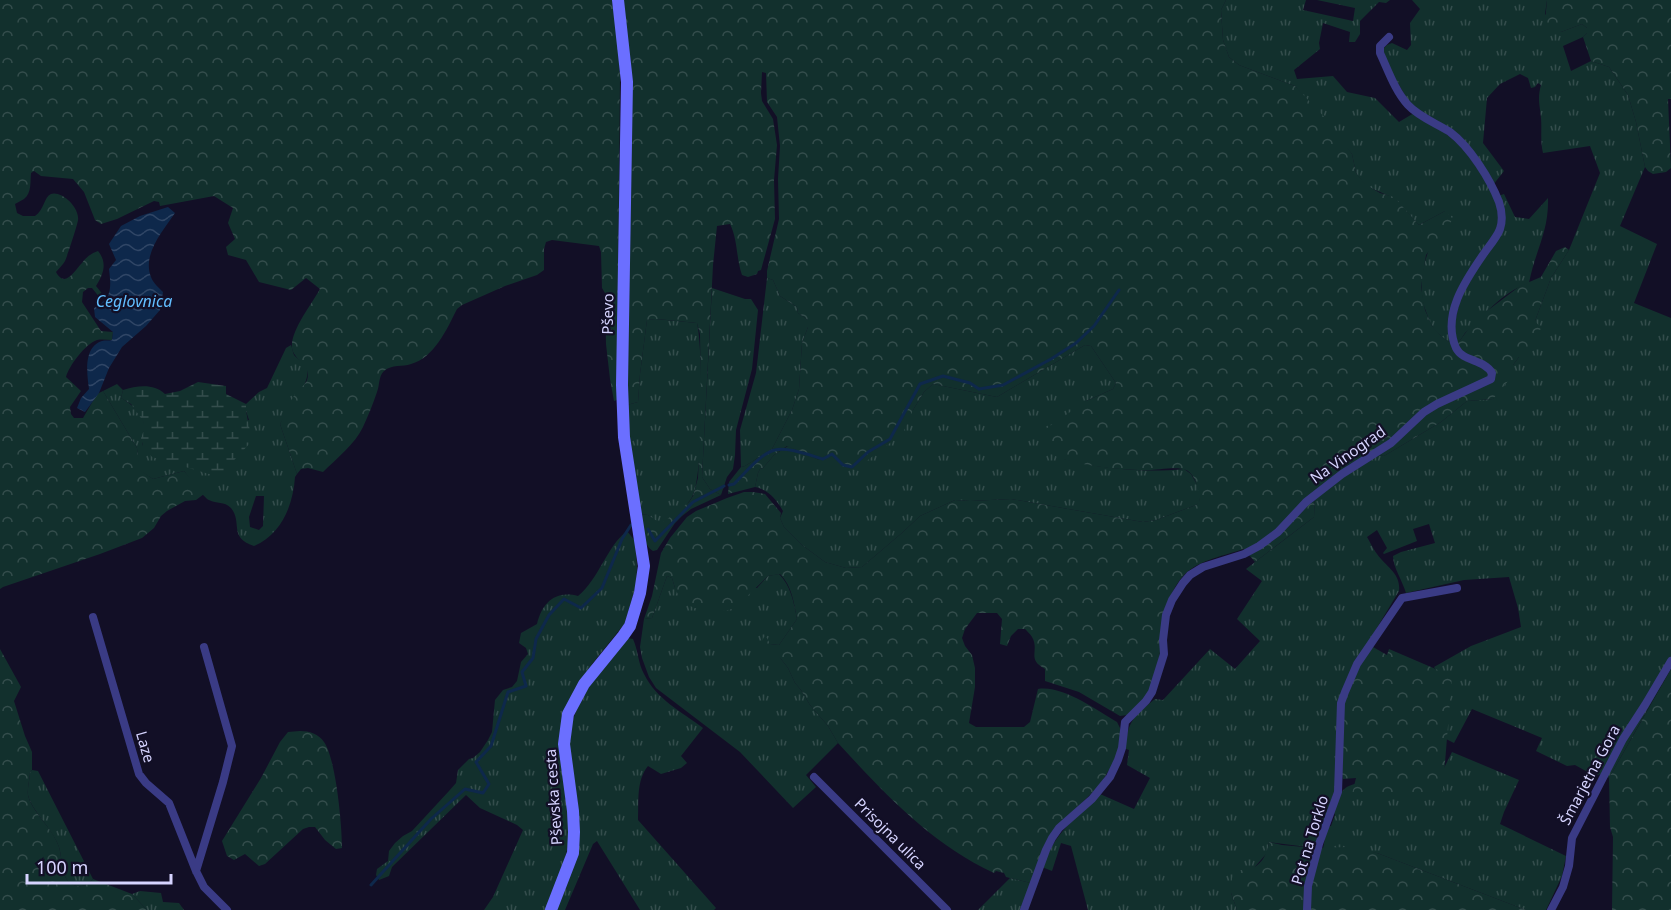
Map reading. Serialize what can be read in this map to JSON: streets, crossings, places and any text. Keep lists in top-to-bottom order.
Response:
{
  "streets": {
    "street": [
      "Pševo",
      "Na Vinograd",
      "Laze",
      "Šmarjetna Gora",
      "Pševska cesta",
      "Prisojna ulica",
      "Pot na Torklo"
    ]
  },
  "crossings": [
    ["Pševo", "Pševska cesta"]
  ],
  "water": ["Ceglovnica"],
  "scale_bar": "100 m"
}
